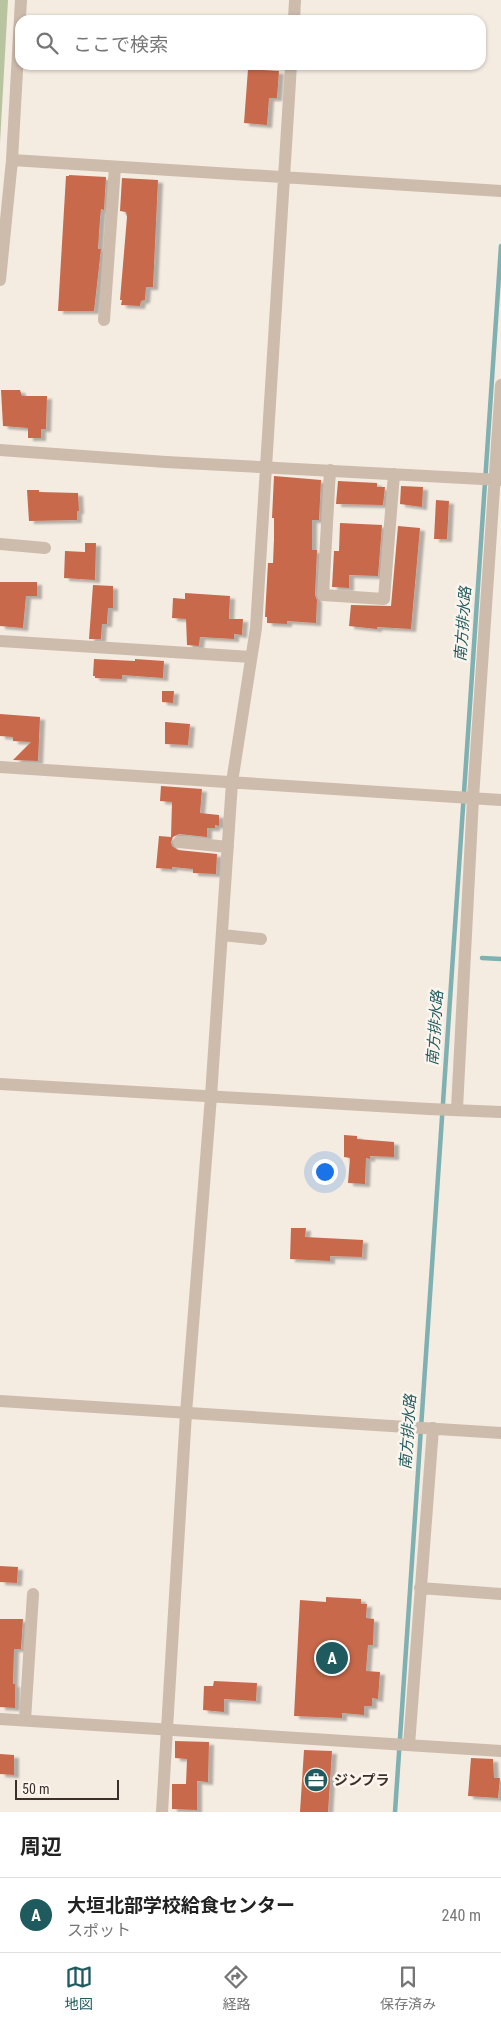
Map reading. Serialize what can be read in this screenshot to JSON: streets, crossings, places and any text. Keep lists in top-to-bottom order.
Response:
{
  "water": ["南方排水路"],
  "places": {
    "office": ["ジンプラ"]
  },
  "scale_bar": "50 m",
  "page": {
    "search": "ここで検索",
    "pins": "A",
    "scale": "50 m",
    "heading": "周辺",
    "list": [
      {
        "mark": "A",
        "name": "大垣北部学校給食センター",
        "note": "スポット",
        "value": "240 m"
      }
    ],
    "nav": ["地図", "経路", "保存済み"]
  }
}
